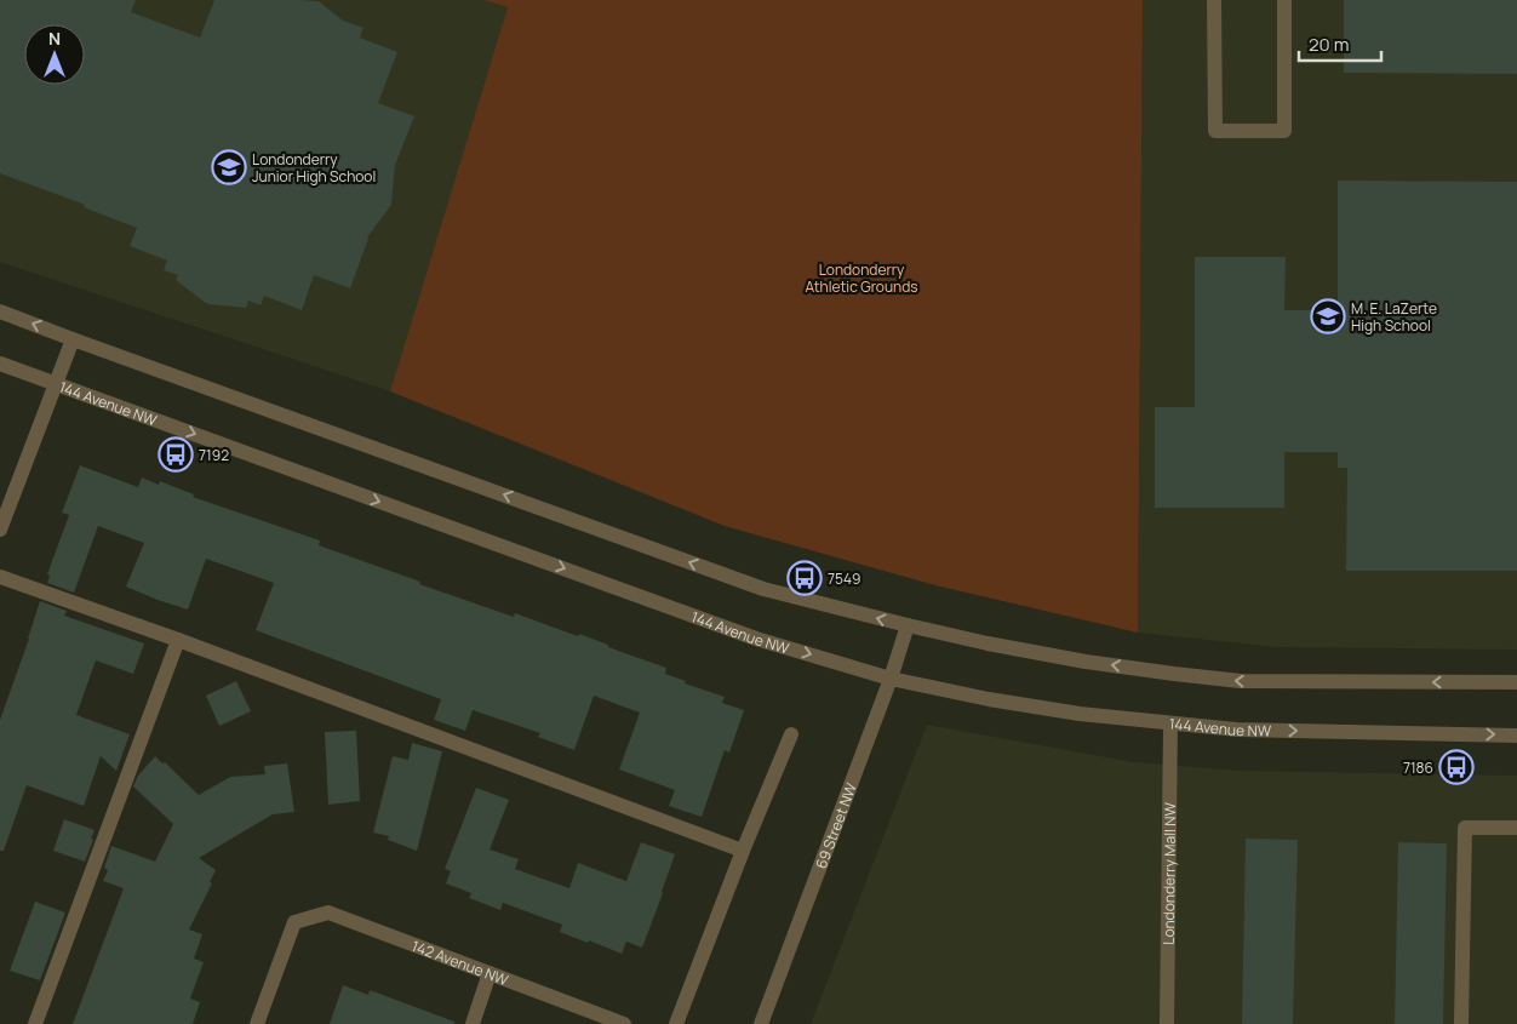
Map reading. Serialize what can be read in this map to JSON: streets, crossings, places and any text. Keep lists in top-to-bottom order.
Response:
{
  "streets": {
    "street": [
      "144 Avenue NW",
      "69 Street NW",
      "Londonderry Mall NW",
      "142 Avenue NW"
    ]
  },
  "crossings": [
    ["144 Avenue NW", "69 Street NW"],
    ["144 Avenue NW", "Londonderry Mall NW"]
  ],
  "parks": ["Londonderry Athletic Grounds"],
  "places": {
    "school or university": ["Londonderry Junior High School", "M. E. LaZerte High School"],
    "bus stop": ["7192", "7549", "7186"]
  },
  "scale_bar": "20 m",
  "north": "top"
}
